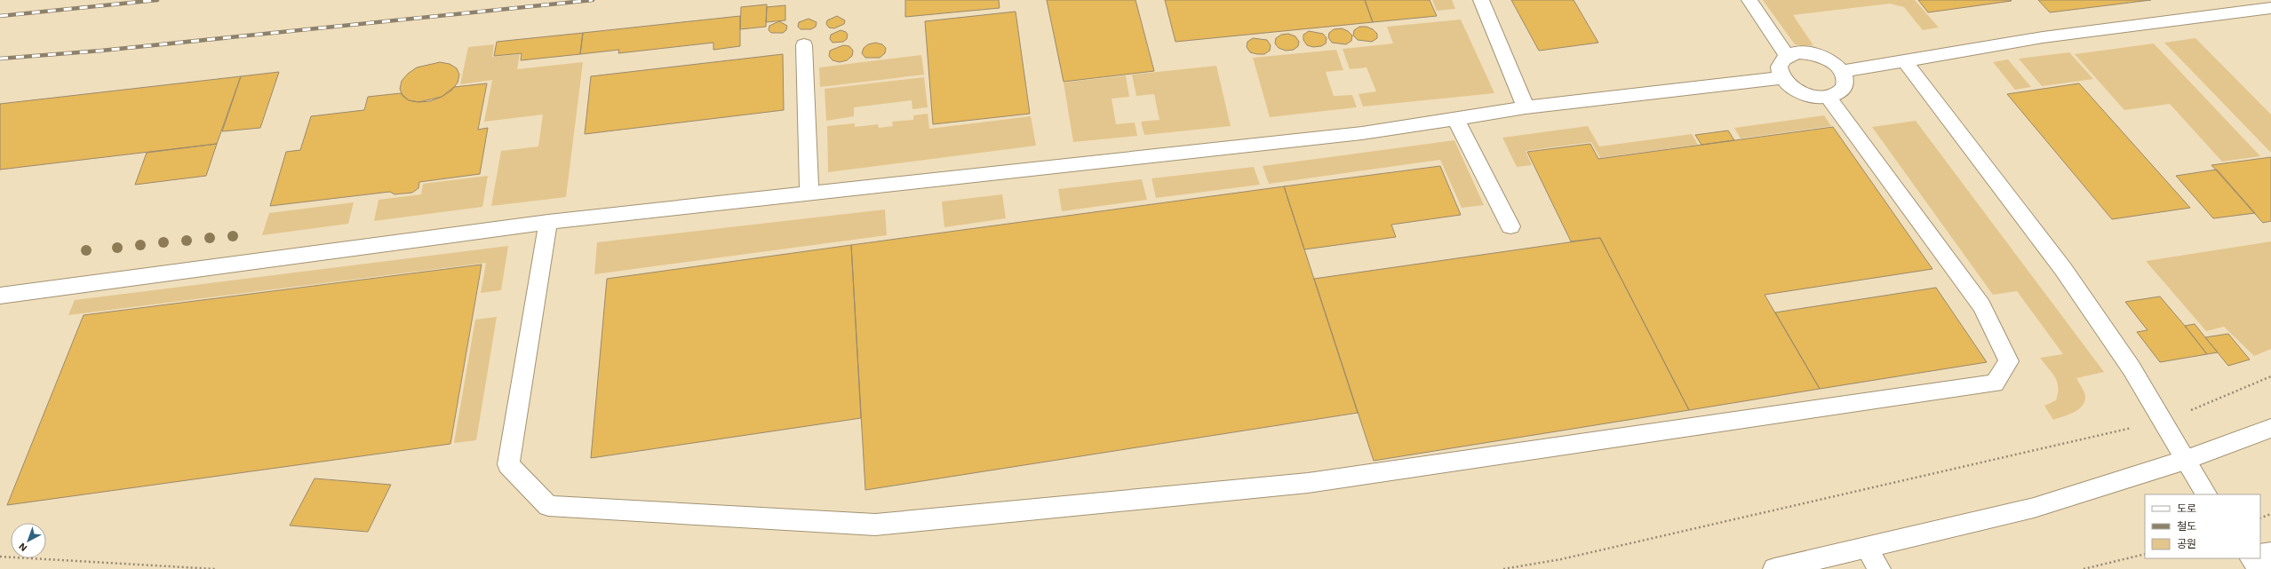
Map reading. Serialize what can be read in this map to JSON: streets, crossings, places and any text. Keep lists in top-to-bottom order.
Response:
{
  "legend": ["도로", "철도", "공원"],
  "north": "bottom left"
}
